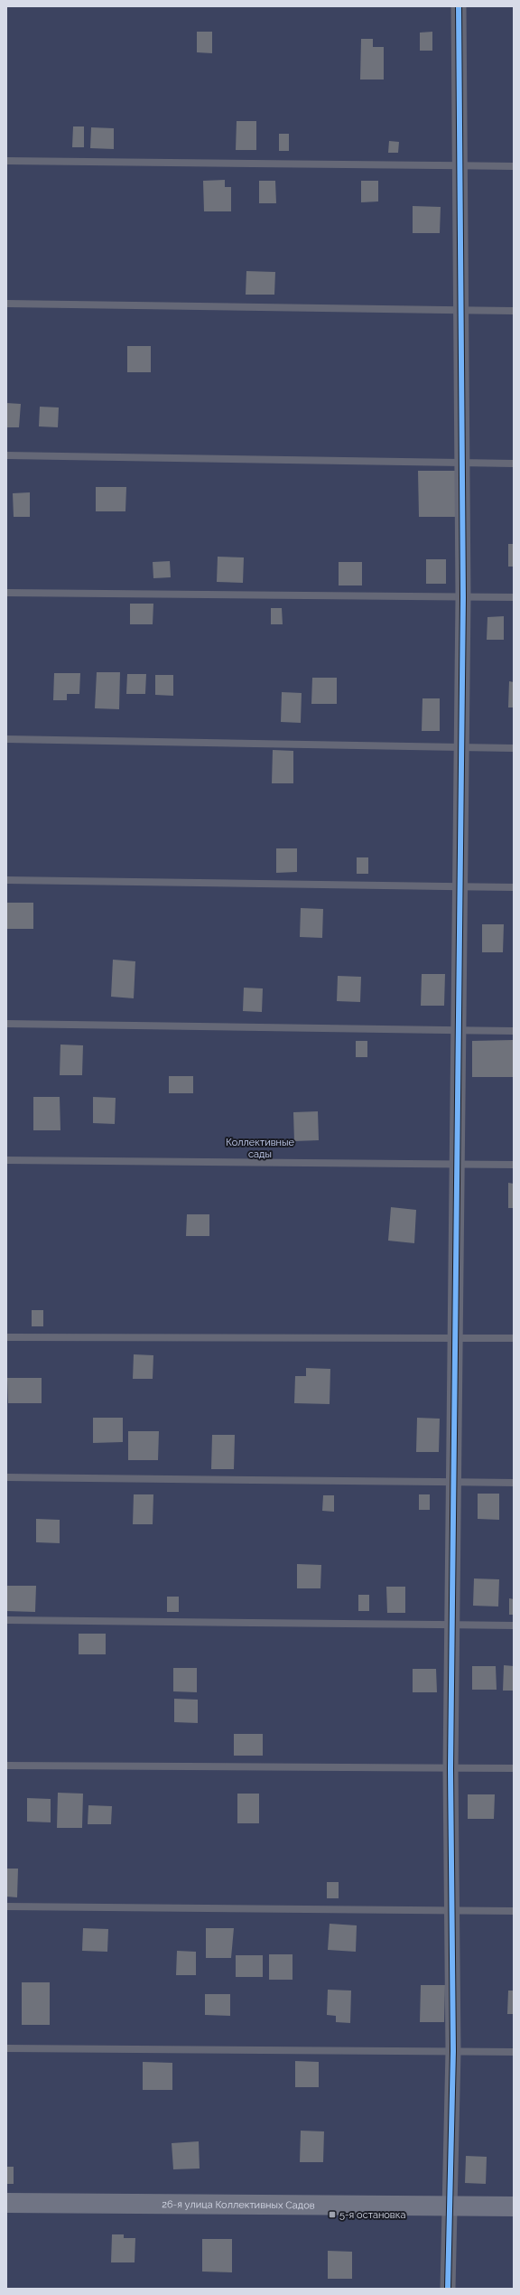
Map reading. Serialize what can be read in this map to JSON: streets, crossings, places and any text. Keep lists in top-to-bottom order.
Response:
{
  "streets": {
    "main road": ["26-я улица Коллективных Садов"]
  },
  "parks": ["Коллективные сады"],
  "places": {
    "transit": ["5-я остановка"]
  }
}
